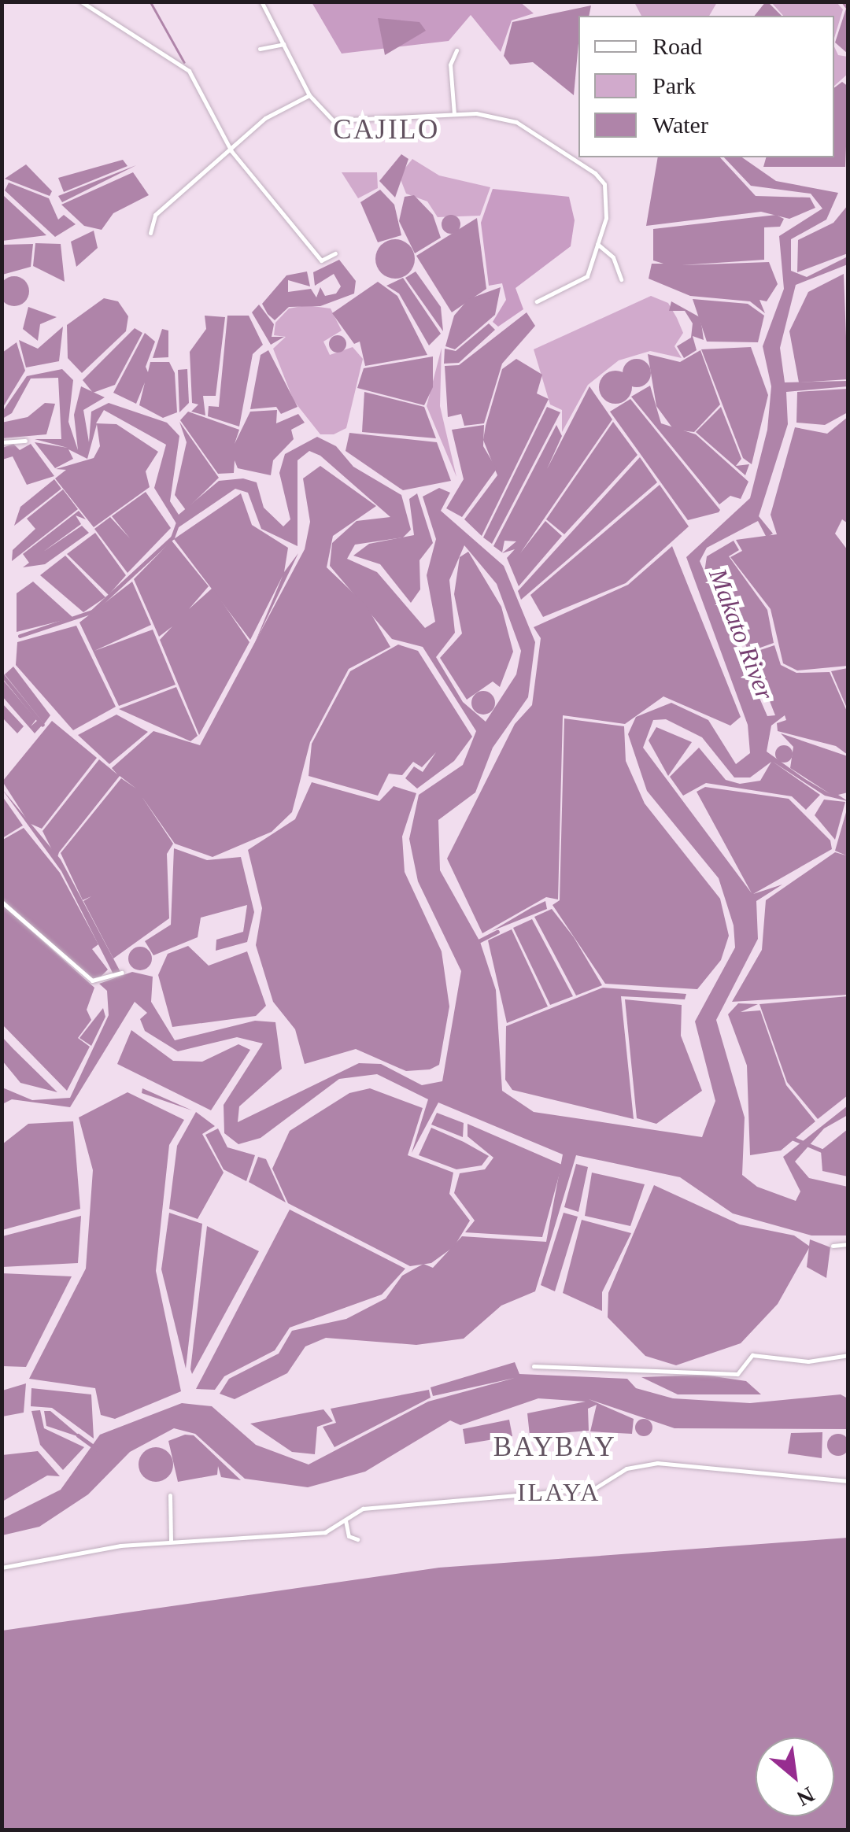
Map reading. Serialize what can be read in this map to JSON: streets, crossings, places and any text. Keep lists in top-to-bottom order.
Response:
{
  "districts": ["CAJILO", "BAYBAY", "ILAYA"],
  "water": ["Makato River"],
  "legend": ["Road", "Park", "Water"],
  "north": "bottom right"
}
